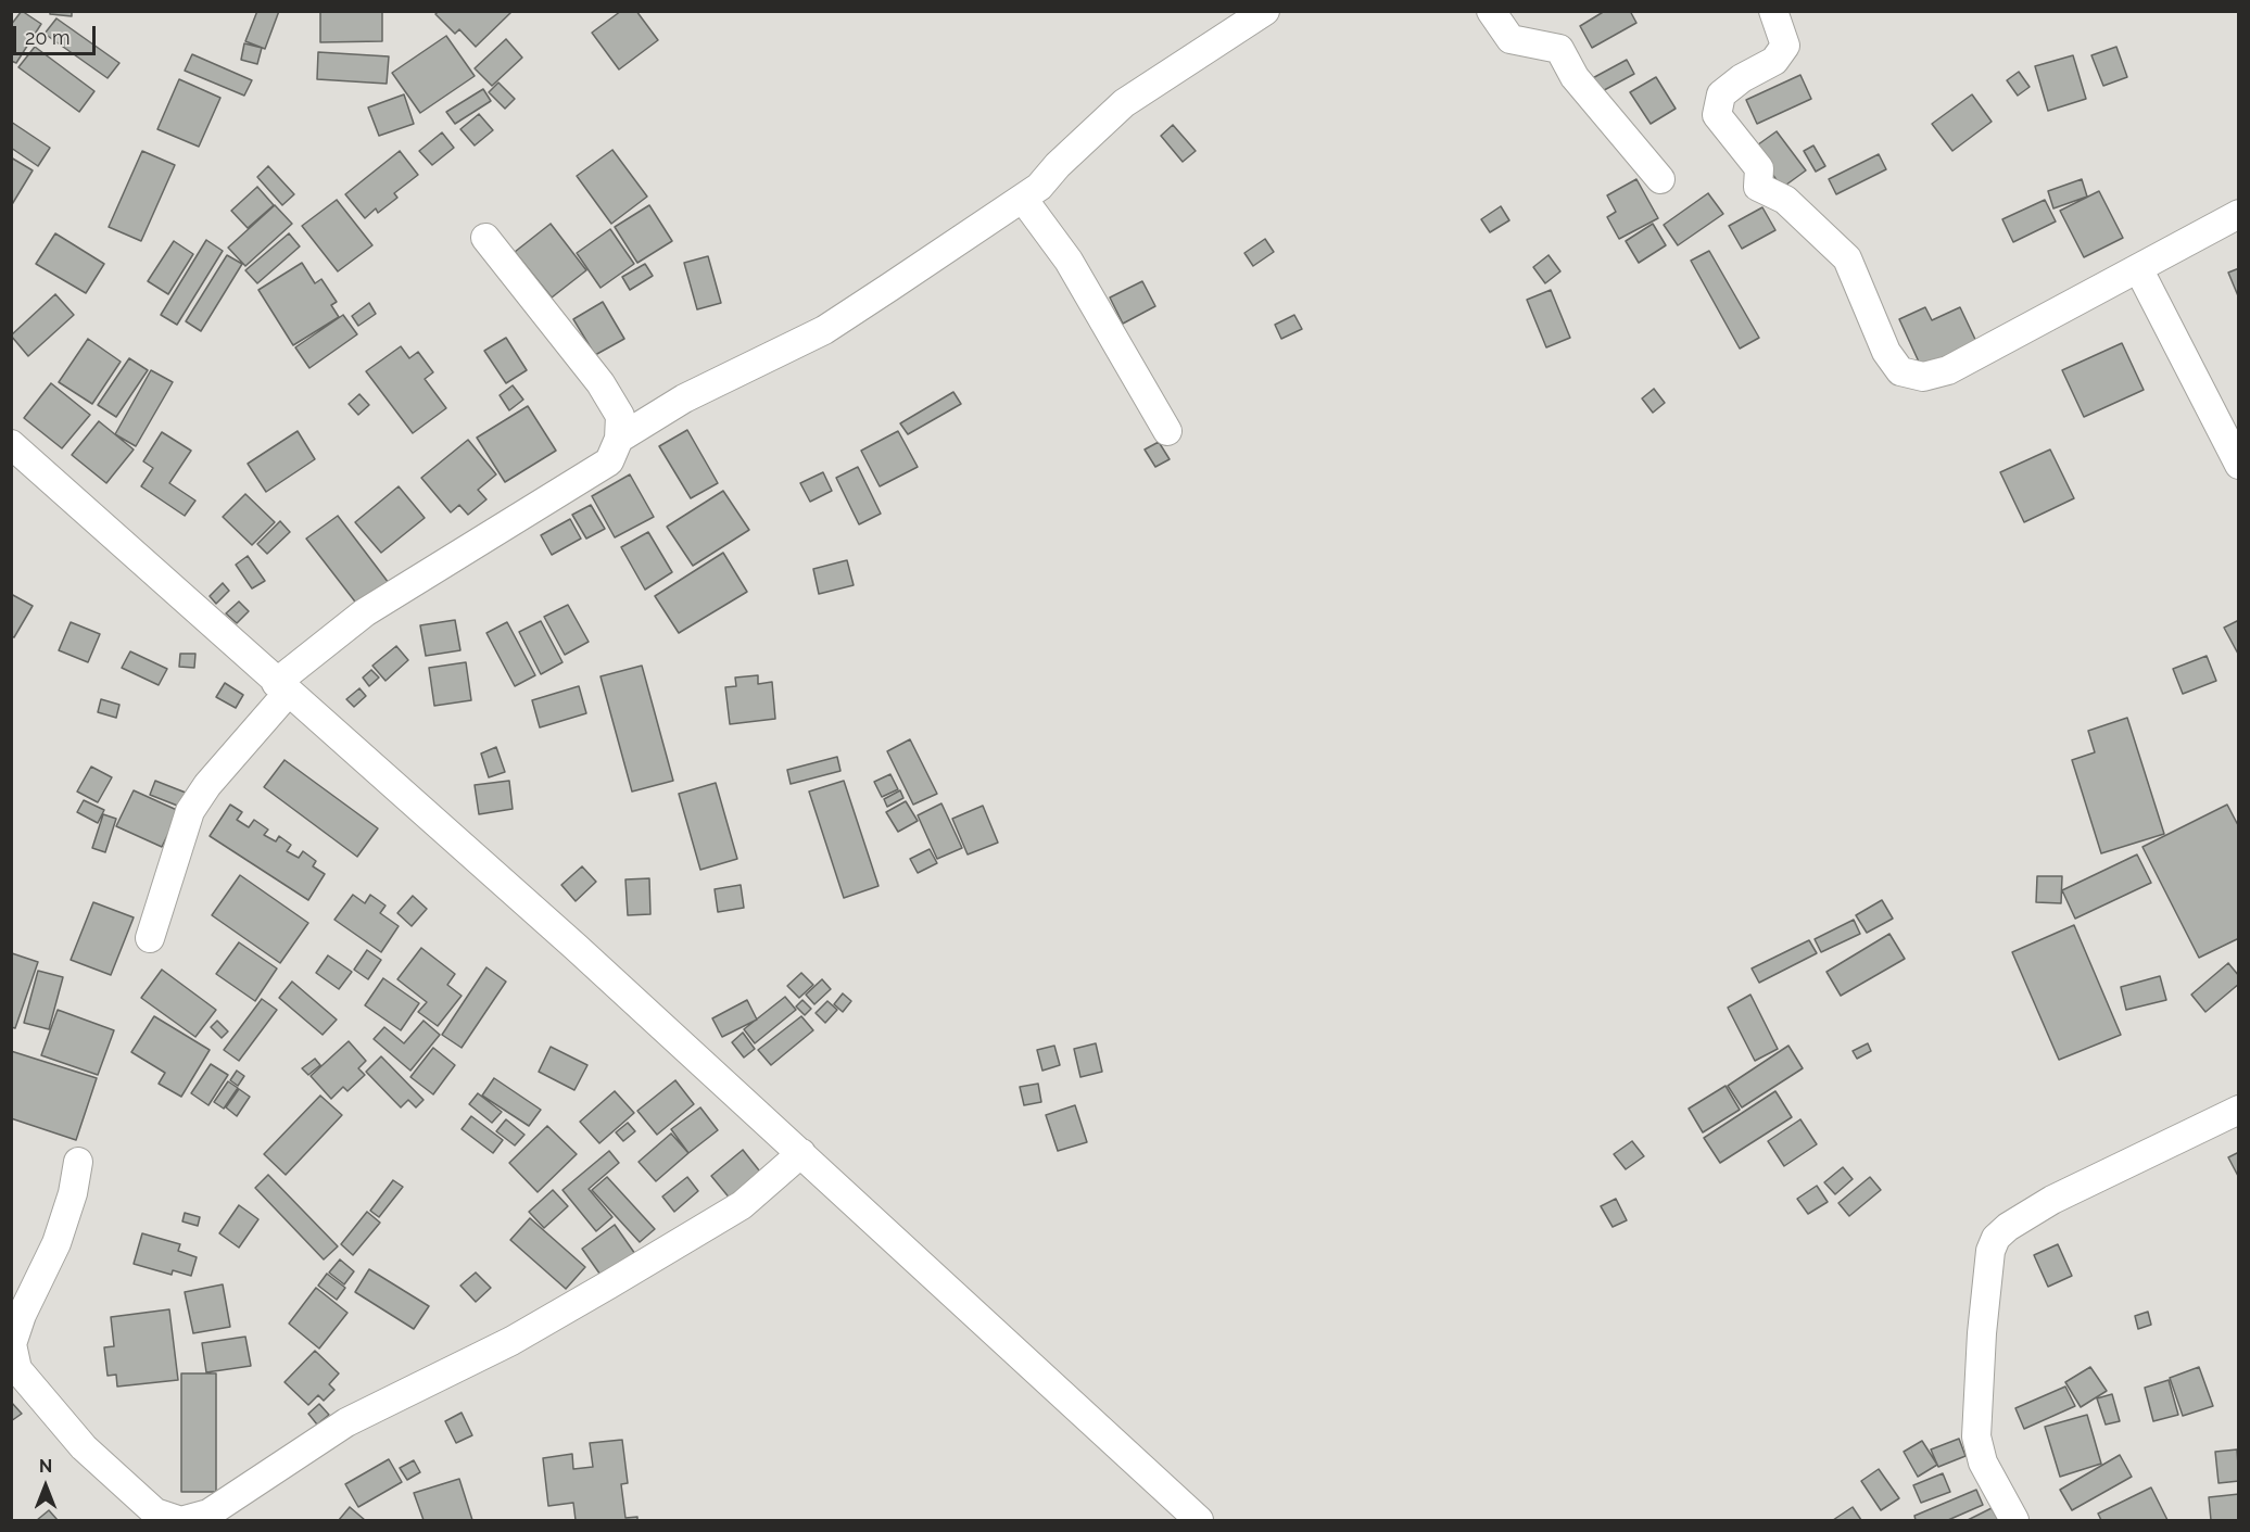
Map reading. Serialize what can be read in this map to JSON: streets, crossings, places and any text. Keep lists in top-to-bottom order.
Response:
{
  "scale_bar": "20 m",
  "north": "top"
}
